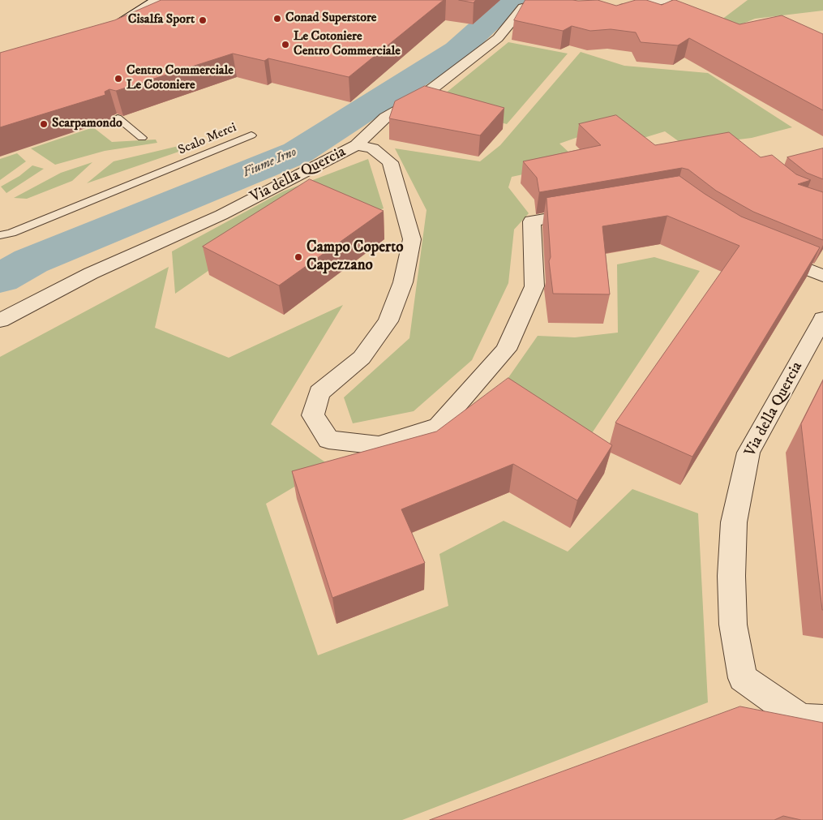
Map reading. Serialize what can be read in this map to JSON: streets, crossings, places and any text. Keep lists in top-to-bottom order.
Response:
{
  "streets": {
    "street": ["Via della Quercia"],
    "lane": ["Scalo Merci"]
  },
  "water": ["Fiume Irno"],
  "places": [
    "Conad Superstore",
    "Cisalfa Sport",
    "Le Cotoniere Centro Commerciale",
    "Centro Commerciale Le Cotoniere",
    "Scarpamondo",
    "Campo Coperto Capezzano"
  ]
}
